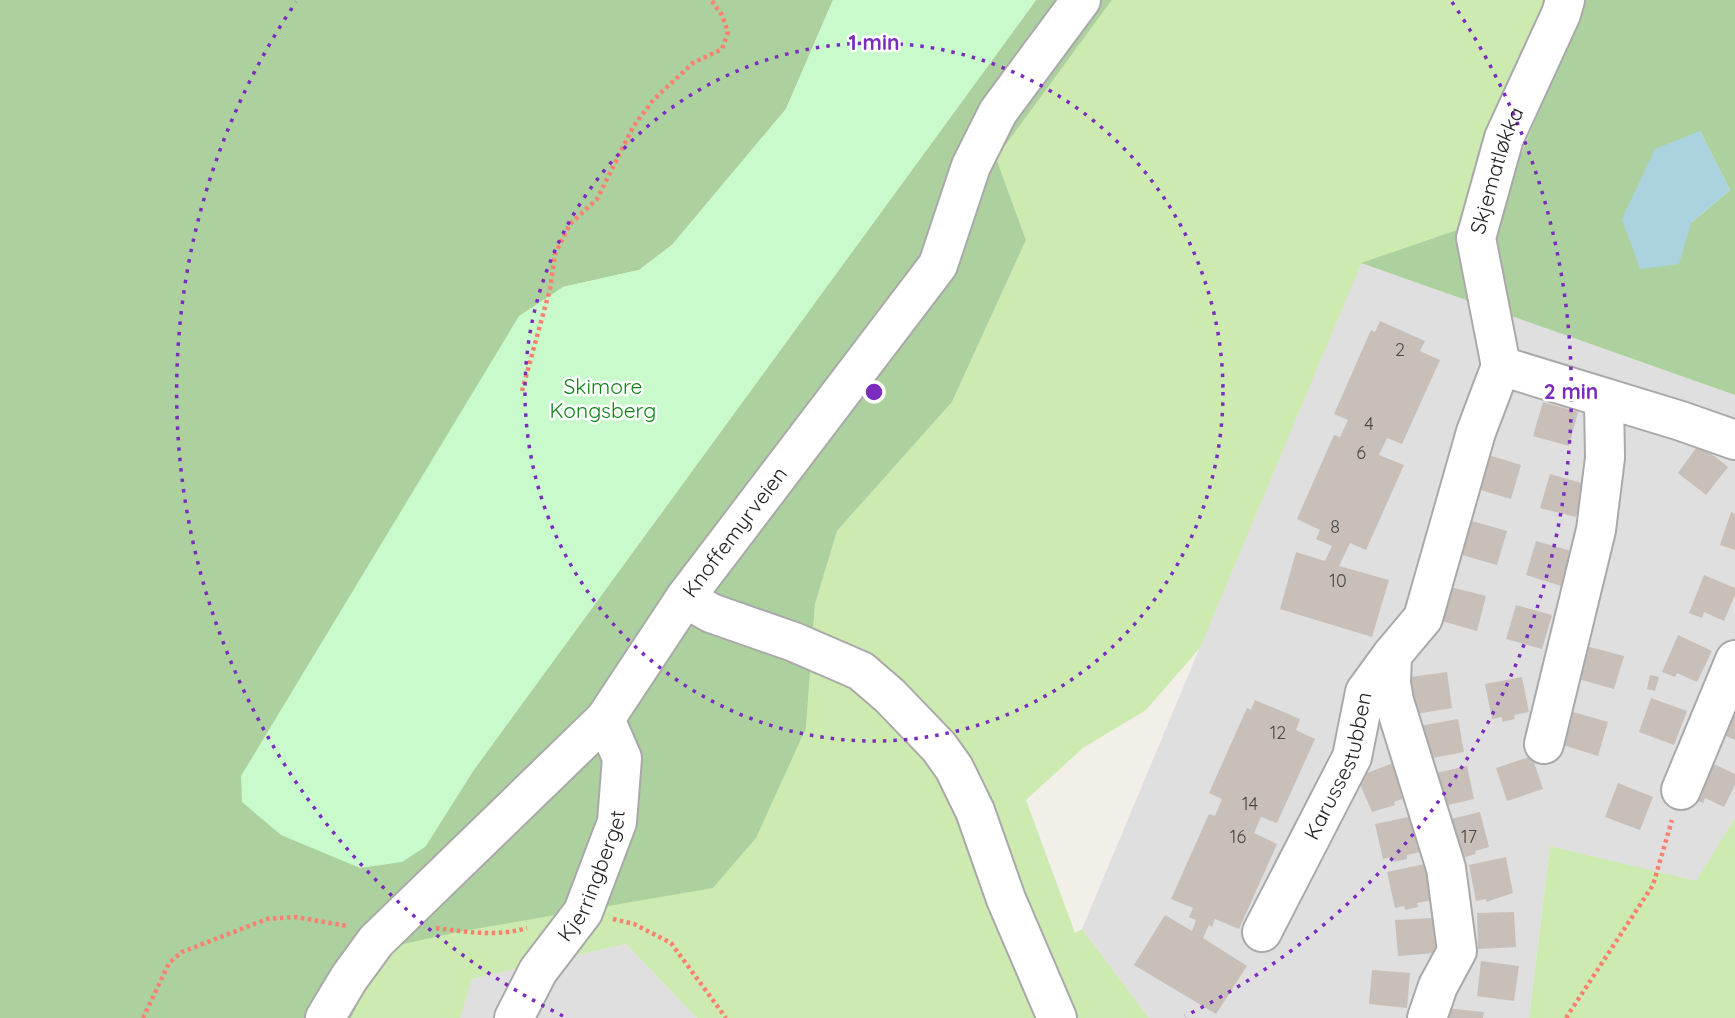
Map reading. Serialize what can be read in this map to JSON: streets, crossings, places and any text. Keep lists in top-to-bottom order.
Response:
{
  "streets": {
    "street": [
      "Skjematløkka",
      "Knoffemyrveien",
      "Karussestubben",
      "Kjerringberget"
    ]
  },
  "crossings": [
    ["Skjematløkka", "Karussestubben"],
    ["Knoffemyrveien", "Kjerringberget"]
  ],
  "parks": ["Skimore Kongsberg"],
  "house_numbers": [
    "2",
    "4",
    "6",
    "8",
    "10",
    "12",
    "14",
    "16",
    "17"
  ],
  "rings": ["1 min", "2 min"]
}
